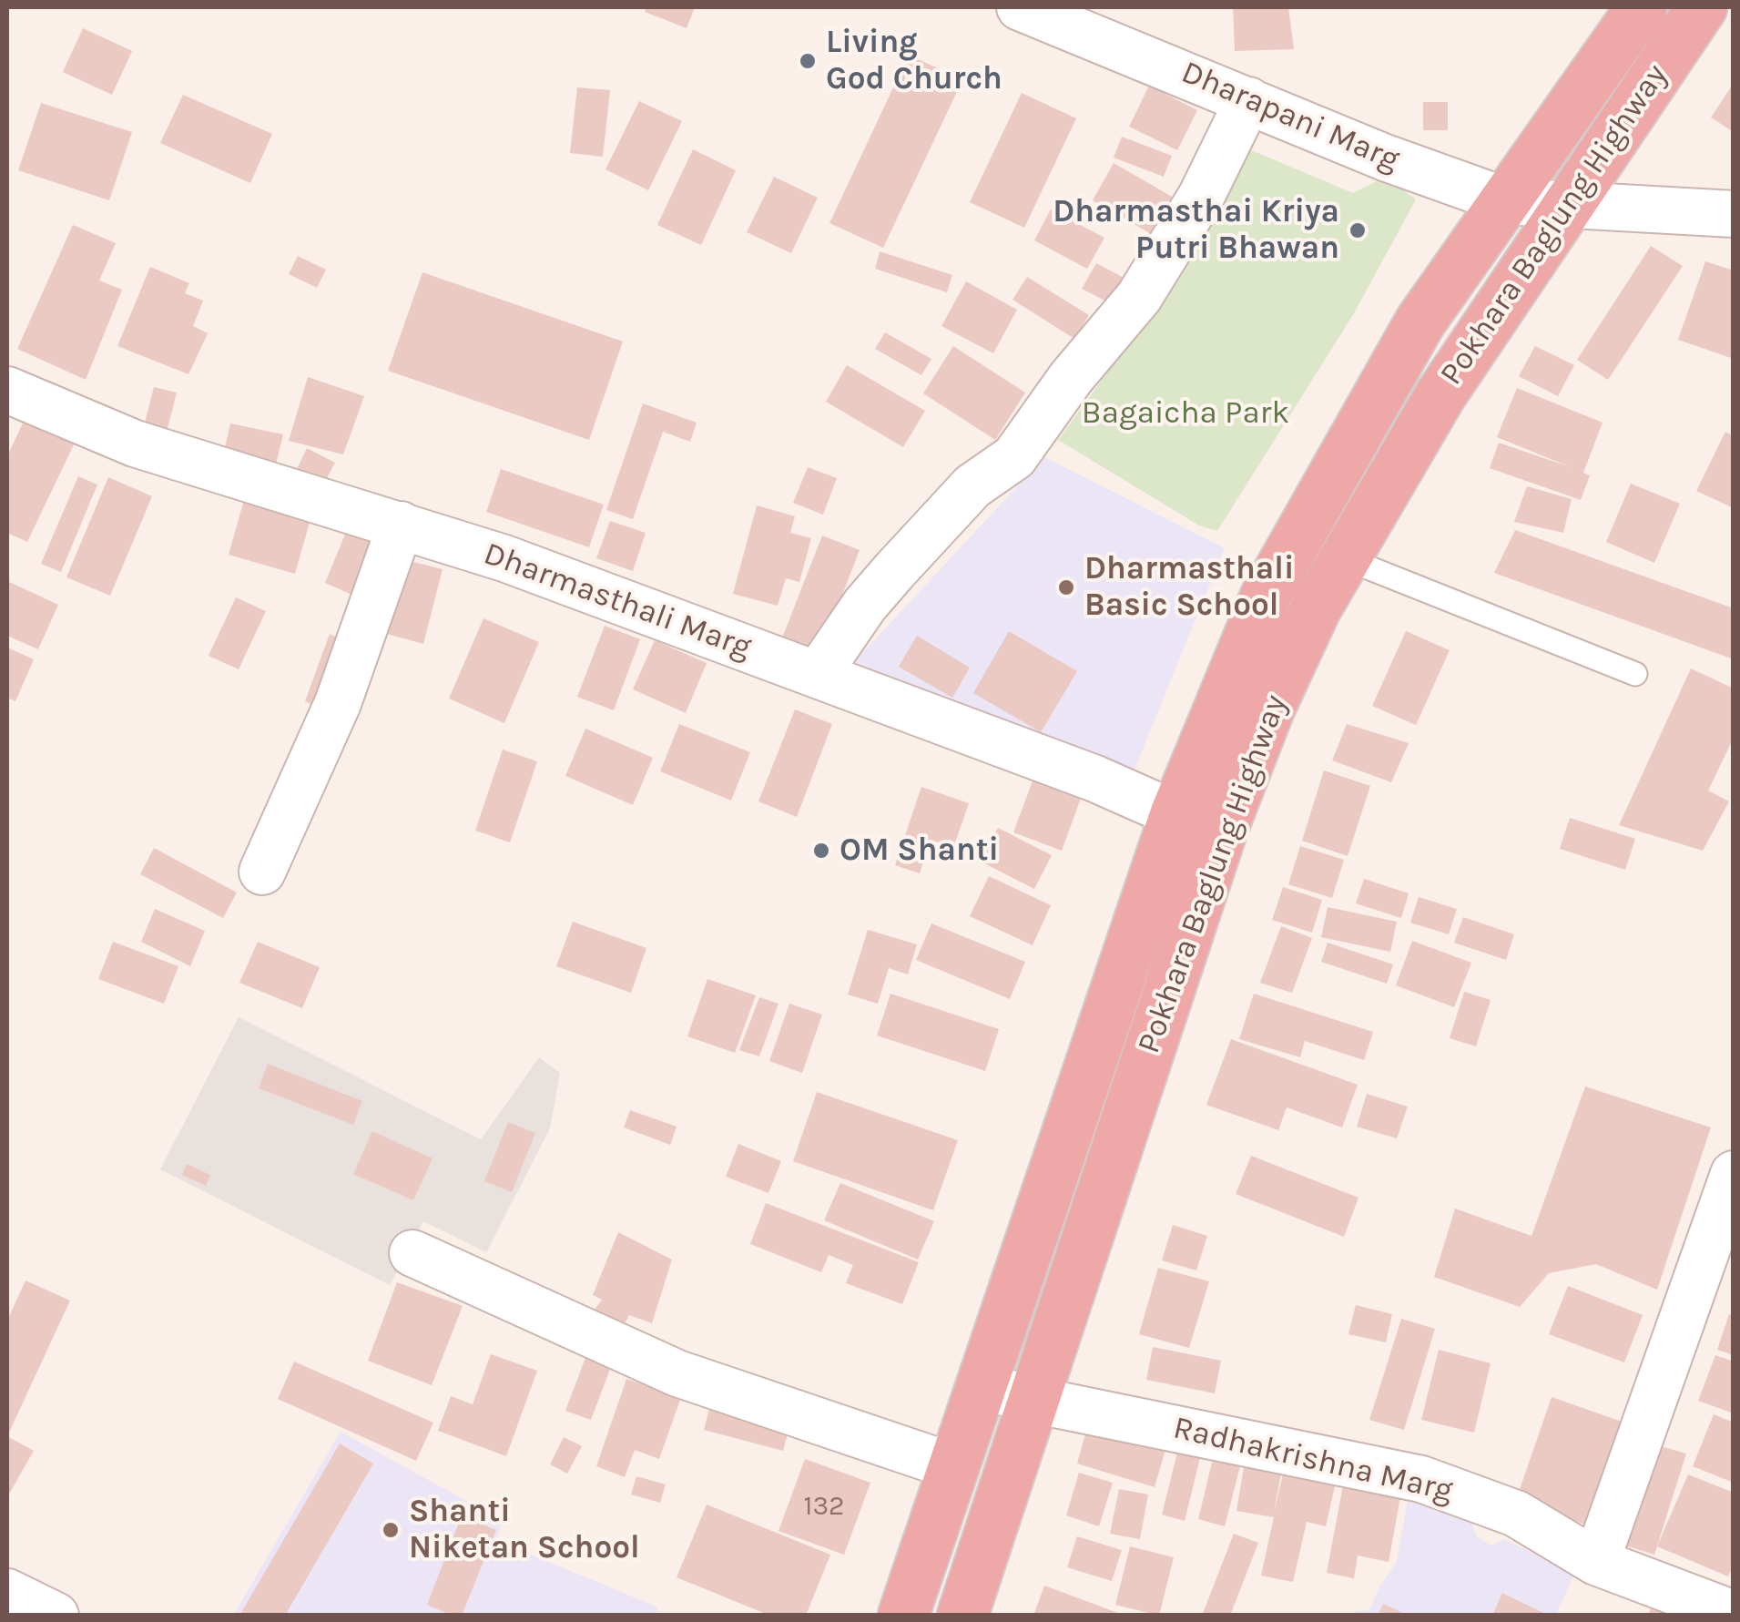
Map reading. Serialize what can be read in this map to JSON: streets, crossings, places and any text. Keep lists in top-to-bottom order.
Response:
{
  "streets": {
    "highway": ["Pokhara Baglung Highway"],
    "street": ["Dharapani Marg", "Dharmasthali Marg", "Radhakrishna Marg"]
  },
  "crossings": [
    ["Dharapani Marg", "Pokhara Baglung Highway"],
    ["Pokhara Baglung Highway", "Dharmasthali Marg"],
    ["Pokhara Baglung Highway", "Radhakrishna Marg"]
  ],
  "parks": ["Bagaicha Park"],
  "places": [
    "Living God Church",
    "Dharmasthai Kriya Putri Bhawan",
    "Dharmasthali Basic School",
    "OM Shanti",
    "Shanti Niketan School"
  ],
  "house_numbers": ["132"]
}
